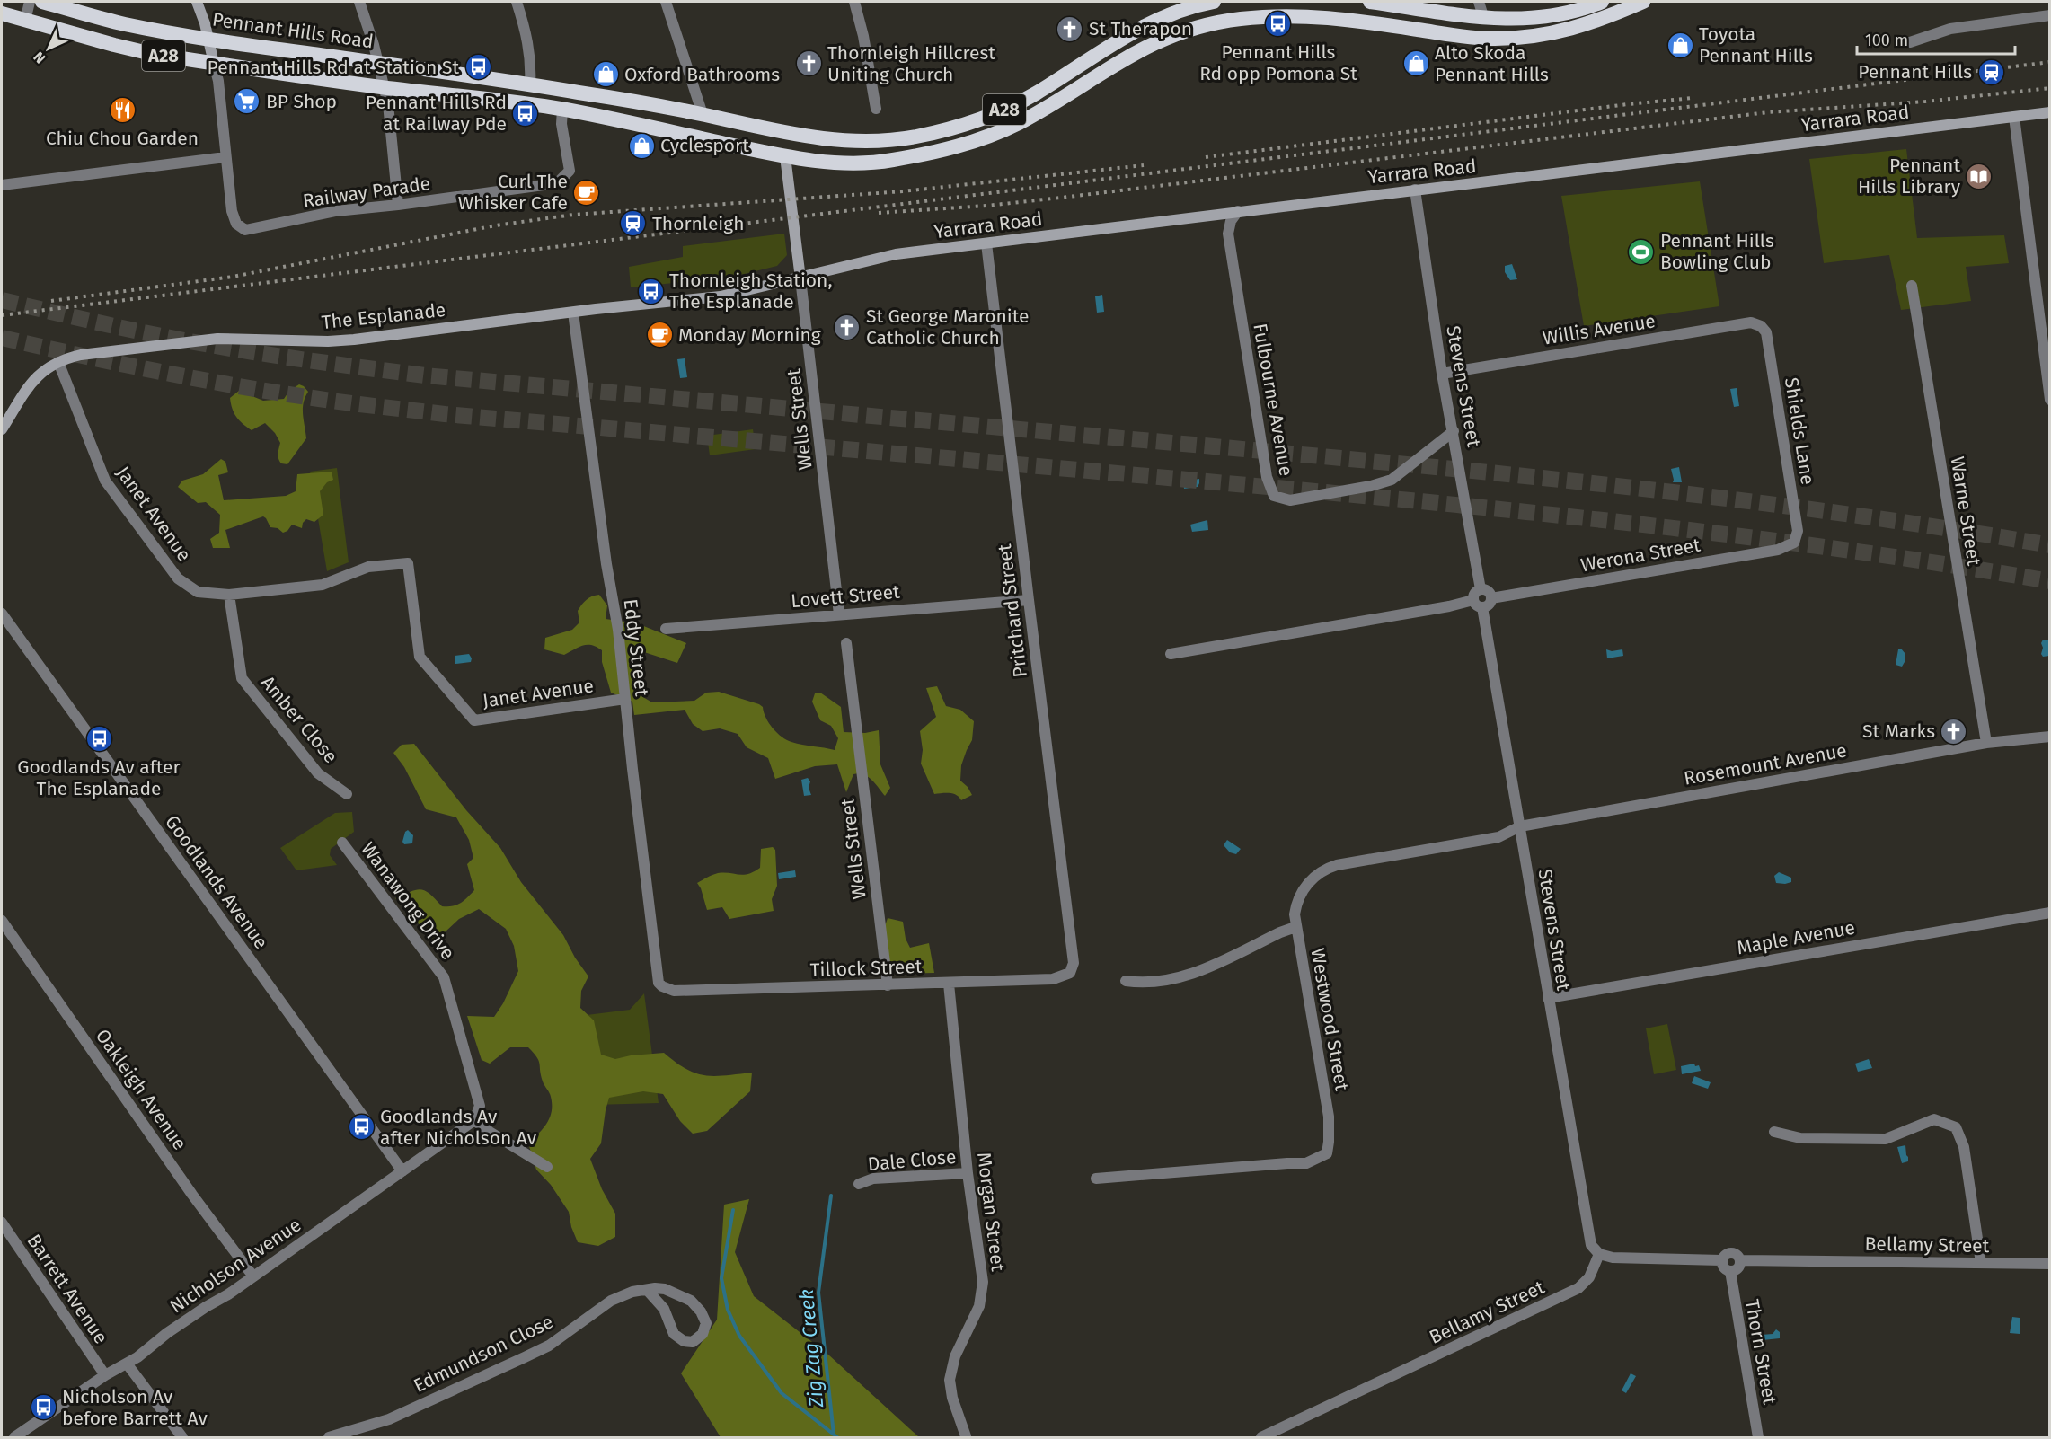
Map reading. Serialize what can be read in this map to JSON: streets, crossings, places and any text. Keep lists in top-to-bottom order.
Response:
{
  "streets": {
    "highway": ["Pennant Hills Road", "A28"],
    "main road": ["Yarrara Road", "The Esplanade", "Wells Street"],
    "street": [
      "Railway Parade",
      "Willis Avenue",
      "Stevens Street",
      "Fulbourne Avenue",
      "Shields Lane",
      "Warne Street",
      "Janet Avenue",
      "Werona Street",
      "Lovett Street",
      "Pritchard Street",
      "Eddy Street",
      "Amber Close",
      "Rosemount Avenue",
      "Goodlands Avenue",
      "Wanawong Drive",
      "Maple Avenue",
      "Tillock Street",
      "Westwood Street",
      "Oakleigh Avenue",
      "Dale Close",
      "Morgan Street",
      "Bellamy Street",
      "Nicholson Avenue",
      "Barrett Avenue",
      "Thorn Street",
      "Edmundson Close"
    ]
  },
  "crossings": [
    ["A28", "Railway Parade"],
    ["A28", "Wells Street"],
    ["Yarrara Road", "The Esplanade"],
    ["Yarrara Road", "Stevens Street"],
    ["Yarrara Road", "Fulbourne Avenue"],
    ["Yarrara Road", "Wells Street"],
    ["Yarrara Road", "Pritchard Street"],
    ["The Esplanade", "Wells Street"],
    ["The Esplanade", "Janet Avenue"],
    ["The Esplanade", "Eddy Street"],
    ["Willis Avenue", "Stevens Street"],
    ["Willis Avenue", "Shields Lane"],
    ["Stevens Street", "Fulbourne Avenue"],
    ["Stevens Street", "Werona Street"],
    ["Stevens Street", "Rosemount Avenue"],
    ["Stevens Street", "Maple Avenue"],
    ["Stevens Street", "Westwood Street"],
    ["Stevens Street", "Bellamy Street"],
    ["Wells Street", "Lovett Street"],
    ["Wells Street", "Tillock Street"],
    ["Shields Lane", "Werona Street"],
    ["Warne Street", "Rosemount Avenue"],
    ["Janet Avenue", "Eddy Street"],
    ["Janet Avenue", "Amber Close"],
    ["Lovett Street", "Pritchard Street"],
    ["Pritchard Street", "Tillock Street"],
    ["Eddy Street", "Tillock Street"],
    ["Rosemount Avenue", "Westwood Street"],
    ["Goodlands Avenue", "Nicholson Avenue"],
    ["Wanawong Drive", "Nicholson Avenue"],
    ["Tillock Street", "Morgan Street"],
    ["Oakleigh Avenue", "Nicholson Avenue"],
    ["Dale Close", "Morgan Street"],
    ["Bellamy Street", "Thorn Street"],
    ["Nicholson Avenue", "Barrett Avenue"]
  ],
  "water": ["Zig Zag Creek"],
  "places": {
    "bus stop": [
      "Pennant Hills Rd opp Pomona St",
      "Pennant Hills Rd at Station St",
      "Pennant Hills Rd at Railway Pde",
      "Thornleigh Station, The Esplanade",
      "Goodlands Av after The Esplanade",
      "Goodlands Av after Nicholson Av",
      "Nicholson Av before Barrett Av"
    ],
    "church": [
      "St Therapon",
      "Thornleigh Hillcrest Uniting Church",
      "St George Maronite Catholic Church",
      "St Marks"
    ],
    "shop": [
      "Toyota Pennant Hills",
      "Alto Skoda Pennant Hills",
      "Oxford Bathrooms",
      "Cyclesport"
    ],
    "station": ["Pennant Hills", "Thornleigh"],
    "supermarket": ["BP Shop"],
    "restaurant": ["Chiu Chou Garden"],
    "library": ["Pennant Hills Library"],
    "cafe": ["Curl The Whisker Cafe", "Monday Morning"],
    "sports": ["Pennant Hills Bowling Club"]
  },
  "scale_bar": "100 m",
  "north": "bottom left"
}
